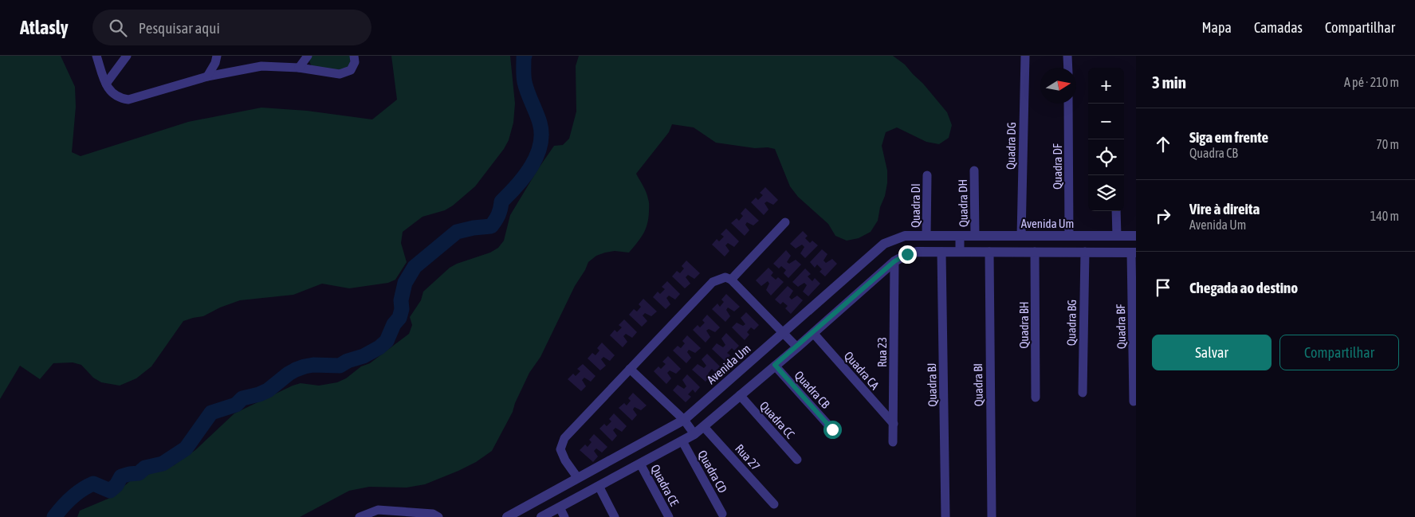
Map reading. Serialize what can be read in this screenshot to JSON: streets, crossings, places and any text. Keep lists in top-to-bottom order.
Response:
{
  "streets": {
    "street": [
      "Quadra DG",
      "Quadra DF",
      "Quadra DH",
      "Quadra DI",
      "Avenida Um",
      "Quadra BG",
      "Quadra BH",
      "Quadra BF",
      "Rua 23",
      "Quadra CA",
      "Quadra BJ",
      "Quadra BI",
      "Quadra CB",
      "Quadra CC",
      "Rua 27",
      "Quadra CD",
      "Quadra CE"
    ]
  },
  "crossings": [
    ["Quadra DG", "Avenida Um"],
    ["Quadra DF", "Avenida Um"],
    ["Quadra DH", "Avenida Um"],
    ["Quadra DI", "Avenida Um"],
    ["Rua 23", "Quadra CA"]
  ],
  "north": "right",
  "page": {
    "header": "Atlasly",
    "search": "Pesquisar aqui",
    "nav": ["Mapa", "Camadas", "Compartilhar"],
    "heading": ["3 min", "A pé · 210 m"],
    "map_buttons": ["+", "−"],
    "list": [
      ["Siga em frente", "Quadra CB", "70 m"],
      ["Vire à direita", "Avenida Um", "140 m"],
      "Chegada ao destino"
    ],
    "buttons": ["Salvar", "Compartilhar"]
  }
}
